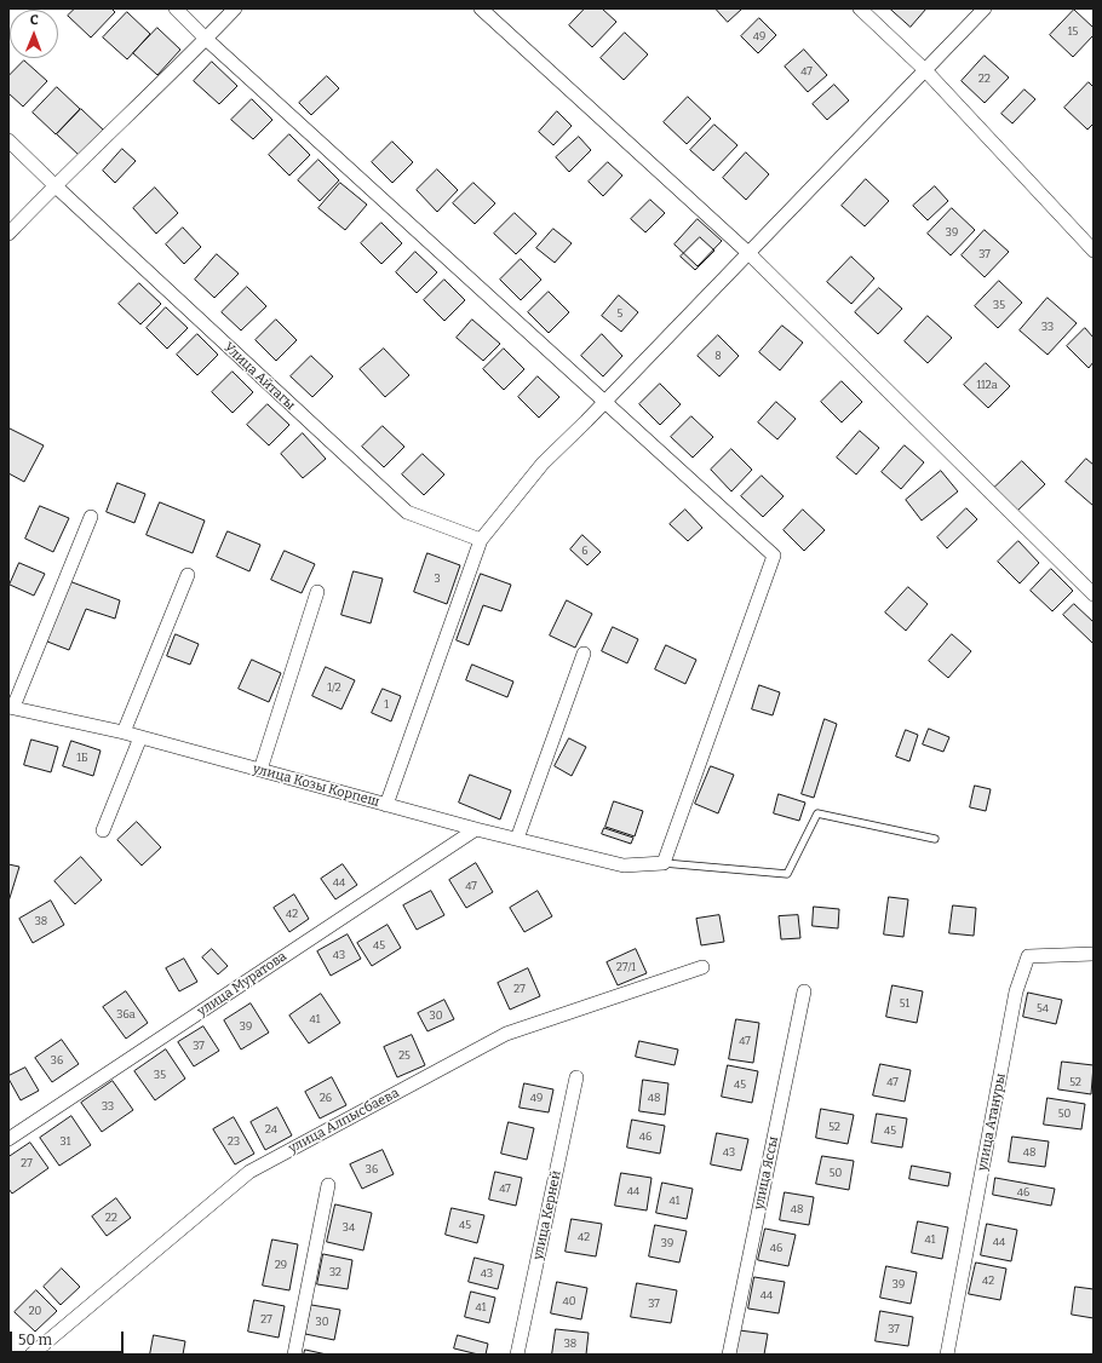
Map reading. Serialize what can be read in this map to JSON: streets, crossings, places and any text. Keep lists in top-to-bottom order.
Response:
{
  "streets": {
    "street": [
      "Улица Айтагы",
      "улица Козы Корпеш",
      "улица Муратова",
      "улица Алпысбаева",
      "улица Атануры",
      "улица Яссы",
      "улица Керней"
    ]
  },
  "crossings": [
    ["улица Козы Корпеш", "улица Муратова"]
  ],
  "house_numbers": [
    "15",
    "49",
    "47",
    "22",
    "39",
    "37",
    "35",
    "5",
    "33",
    "8",
    "112а",
    "6",
    "3",
    "1/2",
    "1",
    "1Б",
    "44",
    "47",
    "42",
    "38",
    "45",
    "43",
    "27/1",
    "27",
    "51",
    "54",
    "36а",
    "30",
    "41",
    "39",
    "47",
    "37",
    "25",
    "36",
    "35",
    "47",
    "52",
    "45",
    "26",
    "49",
    "48",
    "33",
    "50",
    "52",
    "24",
    "45",
    "46",
    "31",
    "23",
    "43",
    "48",
    "27",
    "36",
    "50",
    "47",
    "44",
    "46",
    "41",
    "48",
    "22",
    "45",
    "34",
    "42",
    "41",
    "44",
    "39",
    "46",
    "29",
    "32",
    "43",
    "42",
    "39",
    "44",
    "40",
    "37",
    "41",
    "20",
    "27",
    "30",
    "37",
    "38"
  ],
  "scale_bar": "50 m",
  "north": "top"
}
